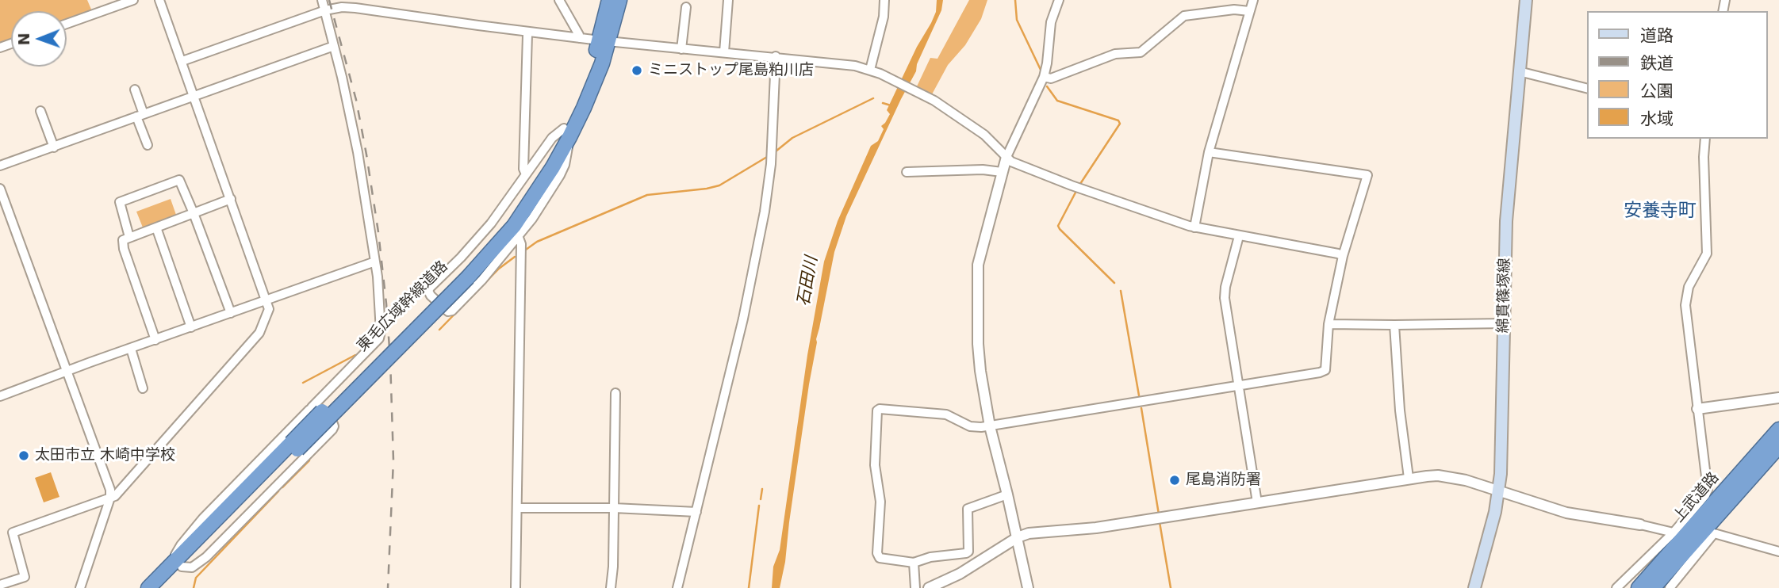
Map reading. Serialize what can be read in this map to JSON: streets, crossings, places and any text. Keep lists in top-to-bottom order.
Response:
{
  "streets": {
    "highway": ["東毛広域幹線道路", "上武道路"],
    "main road": ["綿貫篠塚線"]
  },
  "districts": ["安養寺町"],
  "water": ["石田川"],
  "places": ["ミニストップ尾島粕川店", "太田市立 木崎中学校", "尾島消防署"],
  "legend": [
    "道路",
    "鉄道",
    "公園",
    "水域"
  ],
  "north": "left"
}
